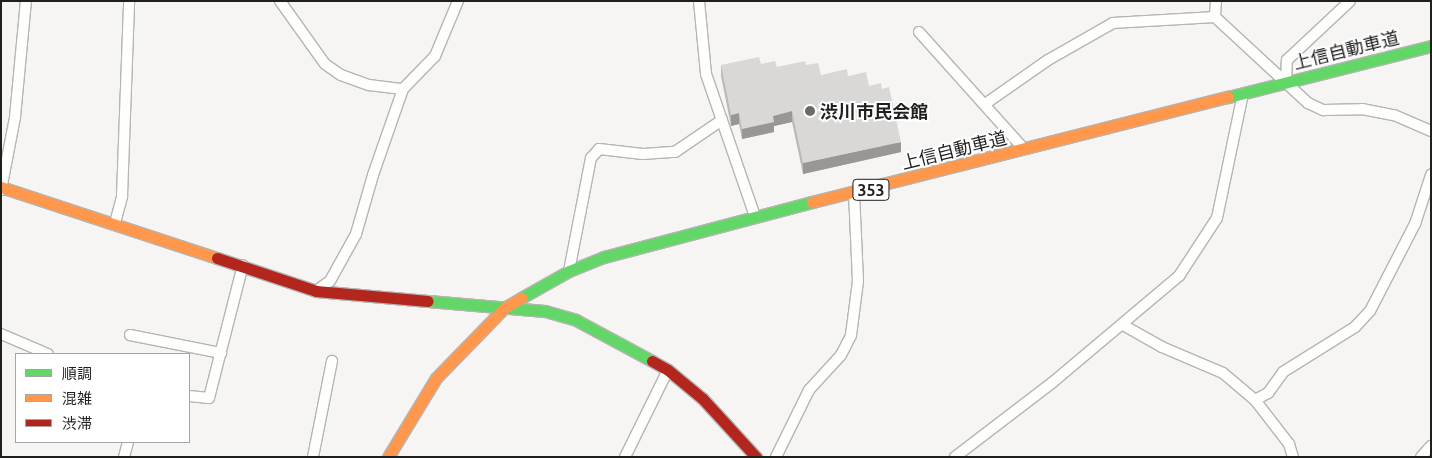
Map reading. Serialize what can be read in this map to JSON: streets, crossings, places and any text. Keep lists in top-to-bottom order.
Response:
{
  "streets": {
    "main road": ["上信自動車道", "353"]
  },
  "places": ["渋川市民会館"],
  "legend": ["順調", "混雑", "渋滞"]
}
